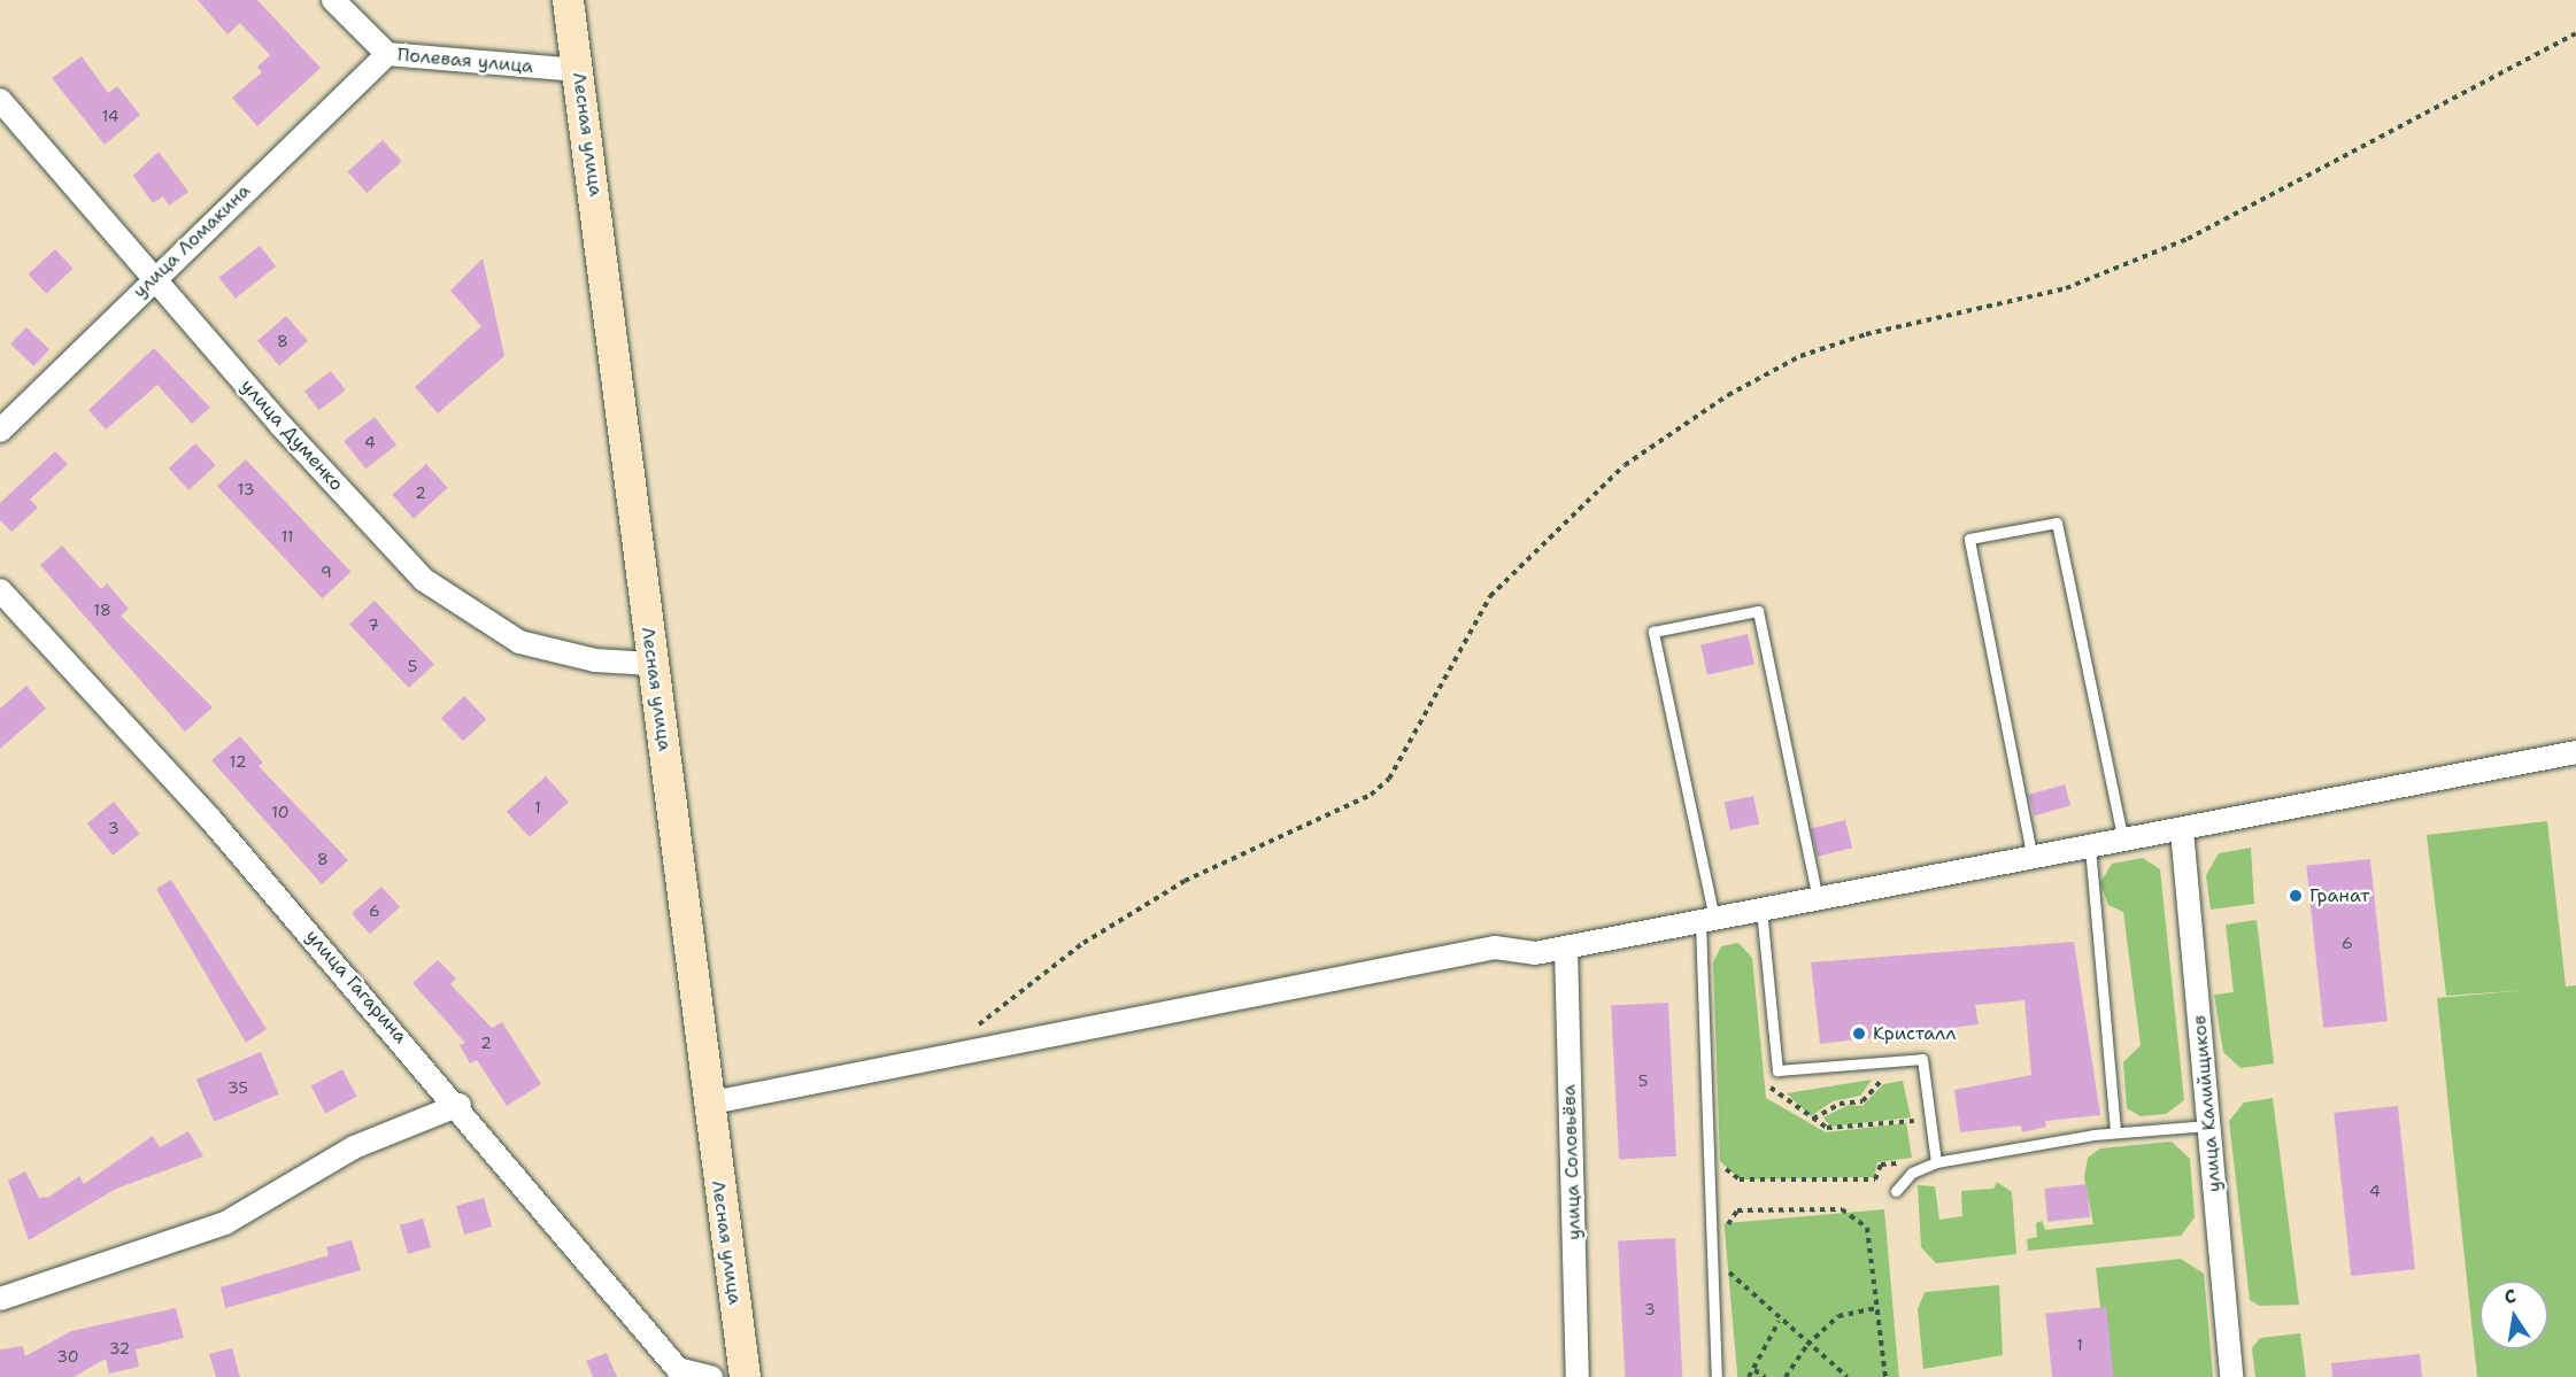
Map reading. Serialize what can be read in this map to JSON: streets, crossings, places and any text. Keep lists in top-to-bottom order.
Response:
{
  "streets": {
    "street": [
      "Полевая улица",
      "Лесная улица",
      "улица Ломакина",
      "улица Думенко",
      "улица Гагарина",
      "улица Калийщиков",
      "улица Соловьёва"
    ]
  },
  "crossings": [
    ["Полевая улица", "Лесная улица"],
    ["Полевая улица", "улица Ломакина"],
    ["Лесная улица", "улица Думенко"],
    ["улица Ломакина", "улица Думенко"]
  ],
  "places": ["Гранат", "Кристалл"],
  "house_numbers": [
    "14",
    "8",
    "4",
    "13",
    "2",
    "11",
    "9",
    "18",
    "7",
    "5",
    "12",
    "1",
    "10",
    "3",
    "8",
    "6",
    "6",
    "2",
    "5",
    "35",
    "4",
    "3",
    "1",
    "32",
    "30"
  ],
  "north": "top"
}
